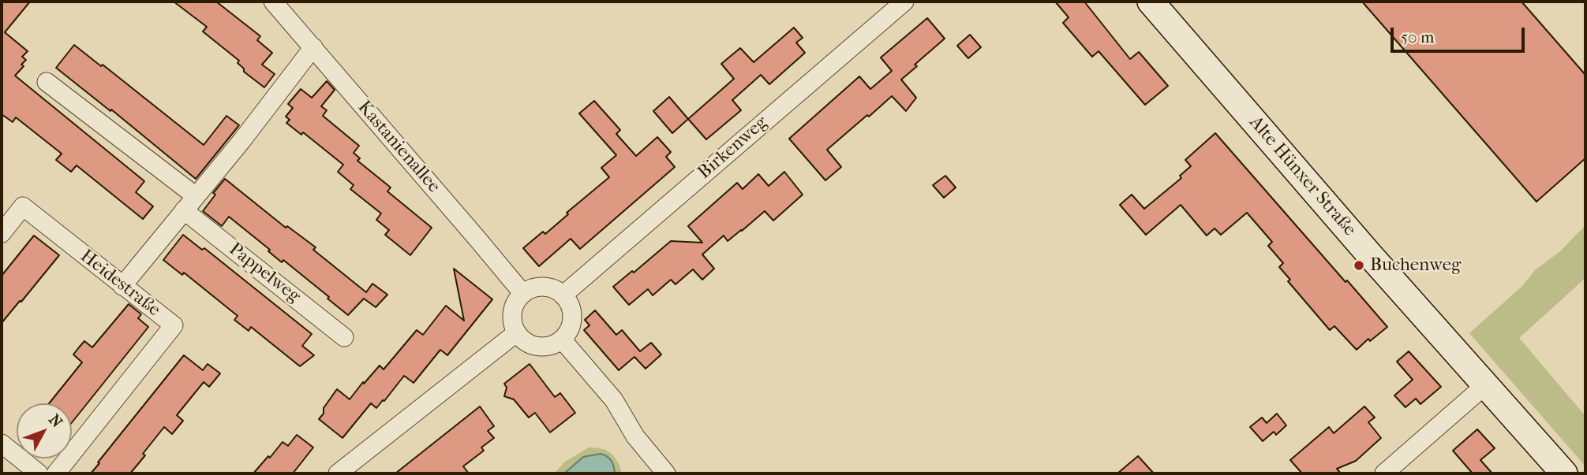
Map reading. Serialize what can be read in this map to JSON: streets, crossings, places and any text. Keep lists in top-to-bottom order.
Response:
{
  "streets": {
    "street": [
      "Kastanienallee",
      "Birkenweg",
      "Alte Hünxer Straße",
      "Pappelweg",
      "Heidestraße"
    ]
  },
  "crossings": [
    ["Kastanienallee", "Birkenweg"]
  ],
  "places": ["Buchenweg"],
  "scale_bar": "50 m",
  "north": "top right"
}
